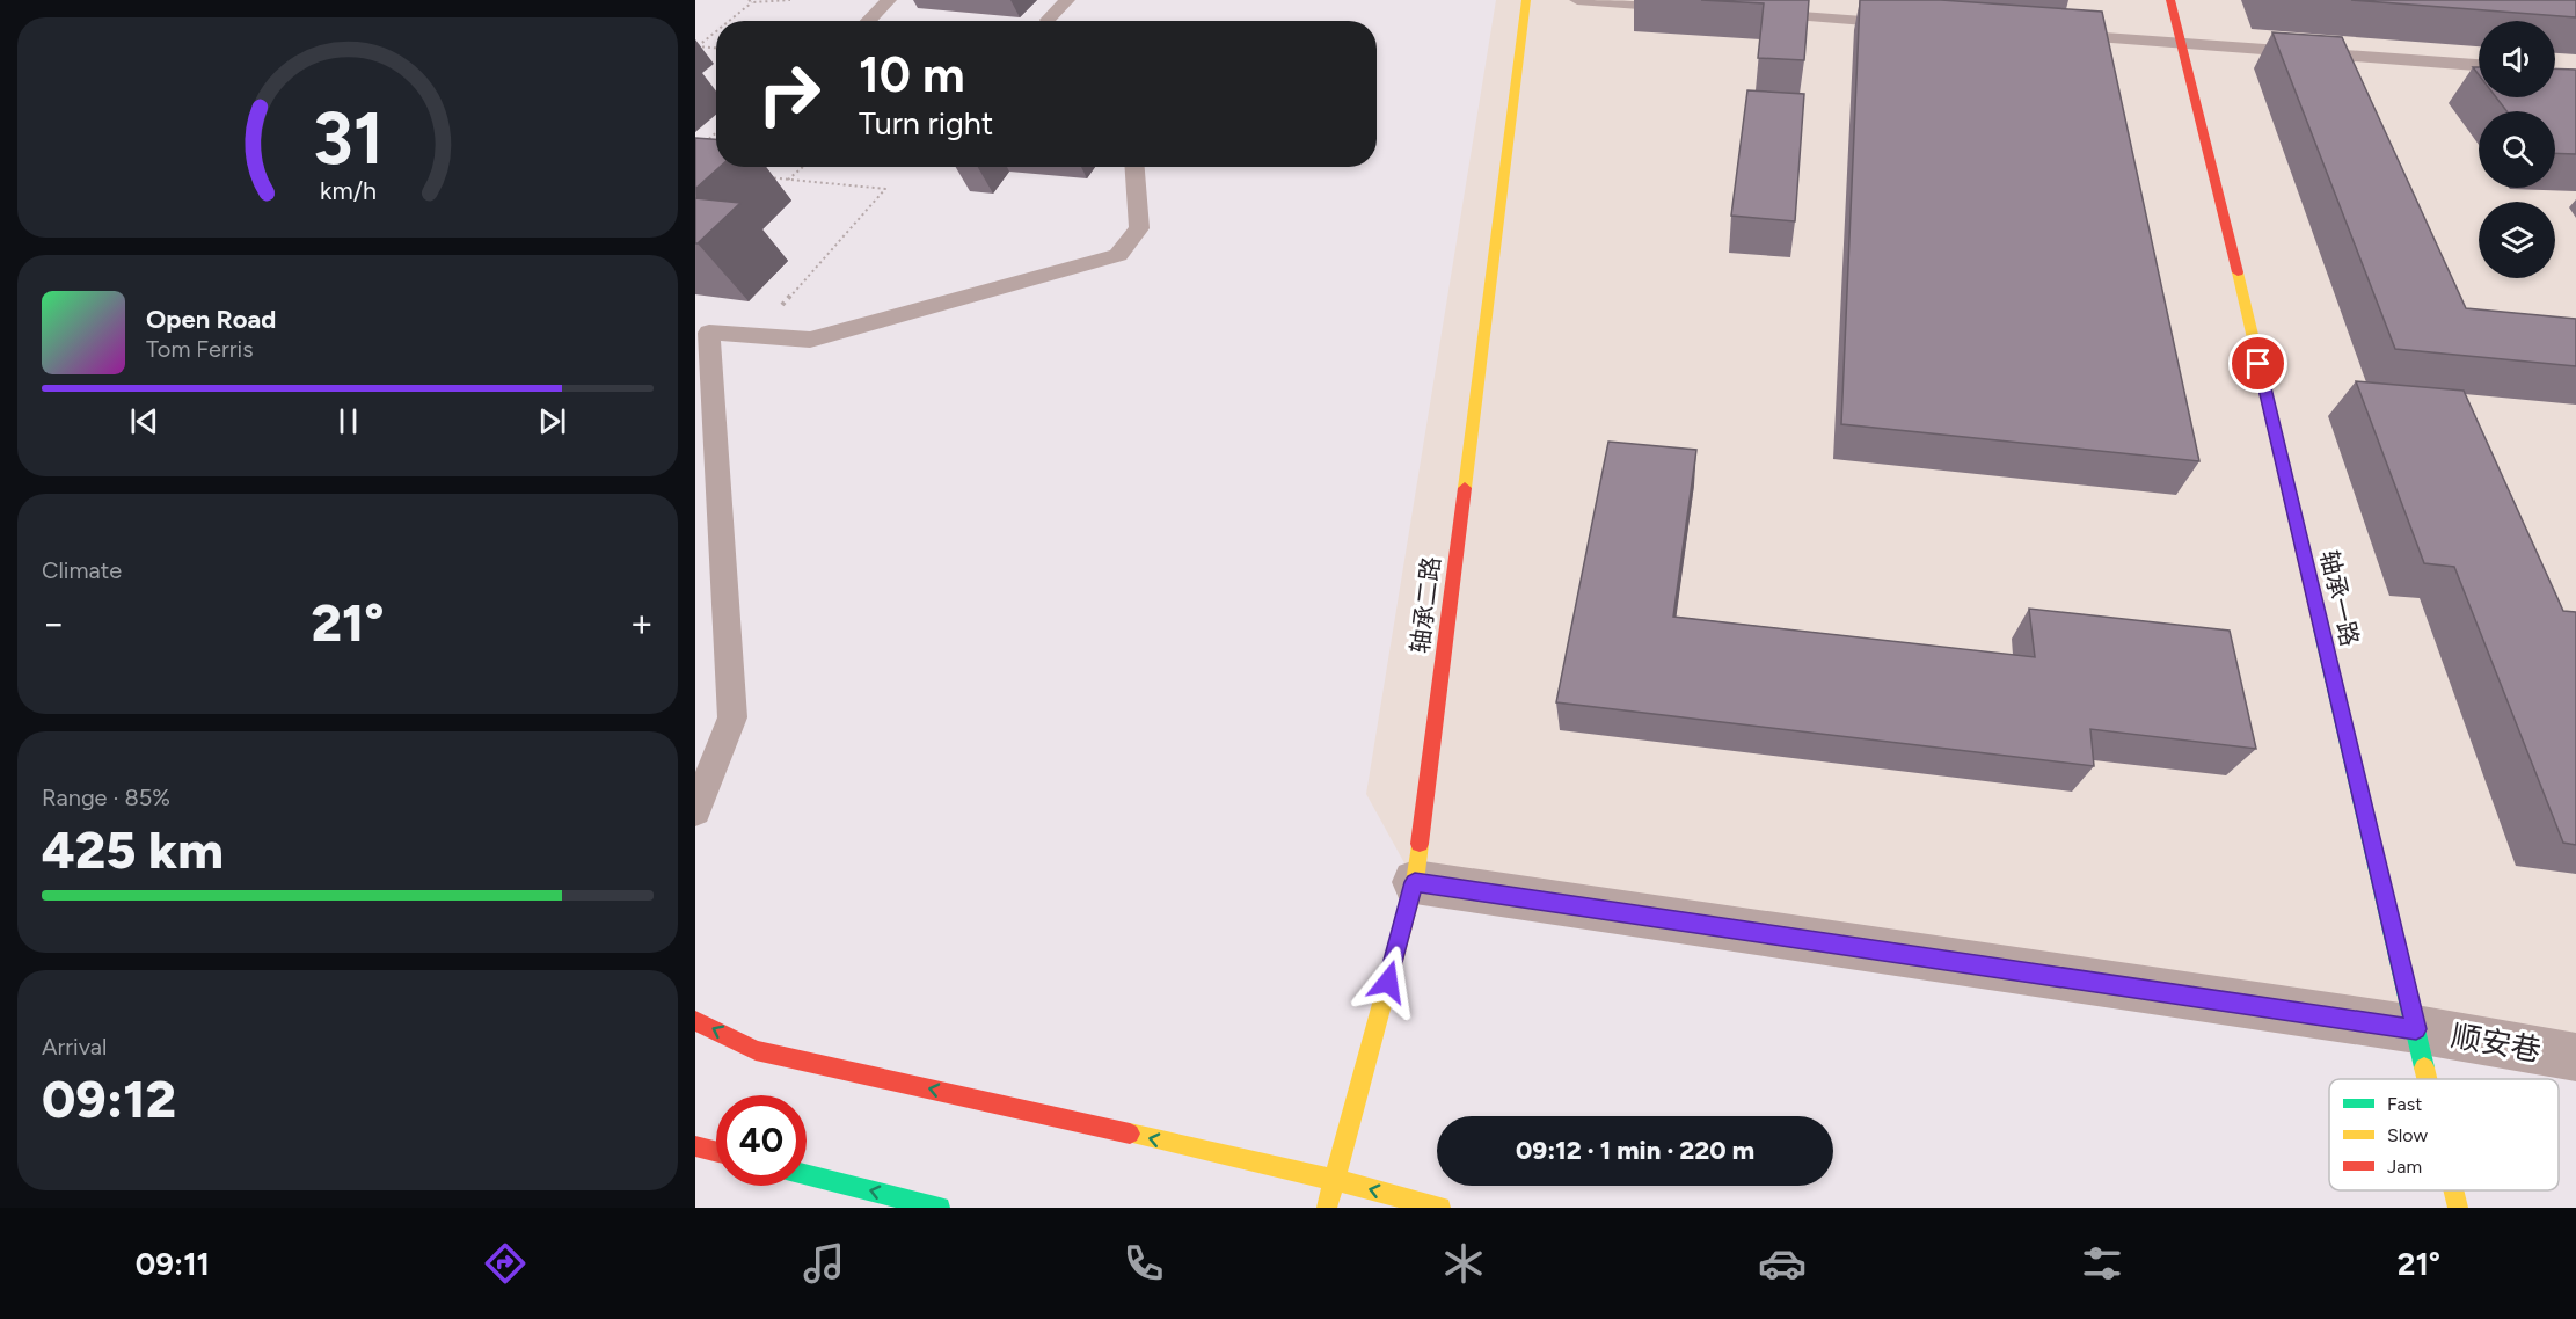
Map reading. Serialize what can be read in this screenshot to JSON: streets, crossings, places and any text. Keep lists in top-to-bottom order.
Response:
{
  "streets": {
    "street": ["轴承一路", "轴承二路", "顺安巷"]
  },
  "crossings": [
    ["轴承一路", "顺安巷"],
    ["轴承二路", "顺安巷"]
  ],
  "legend": ["Fast", "Slow", "Jam"],
  "page": {
    "turn": ["10 m", "Turn right"],
    "song": ["Open Road", "Tom Ferris"],
    "tile": [
      "Climate",
      ["Range · 85%", "425 km"],
      ["Arrival", "09:12"]
    ],
    "heat": ["−", "21°", "+"],
    "limit": "40",
    "trip": "09:12 · 1 min · 220 m",
    "tabs": ["09:11", "21°"],
    "gauge": ["31", "km/h"]
  }
}
